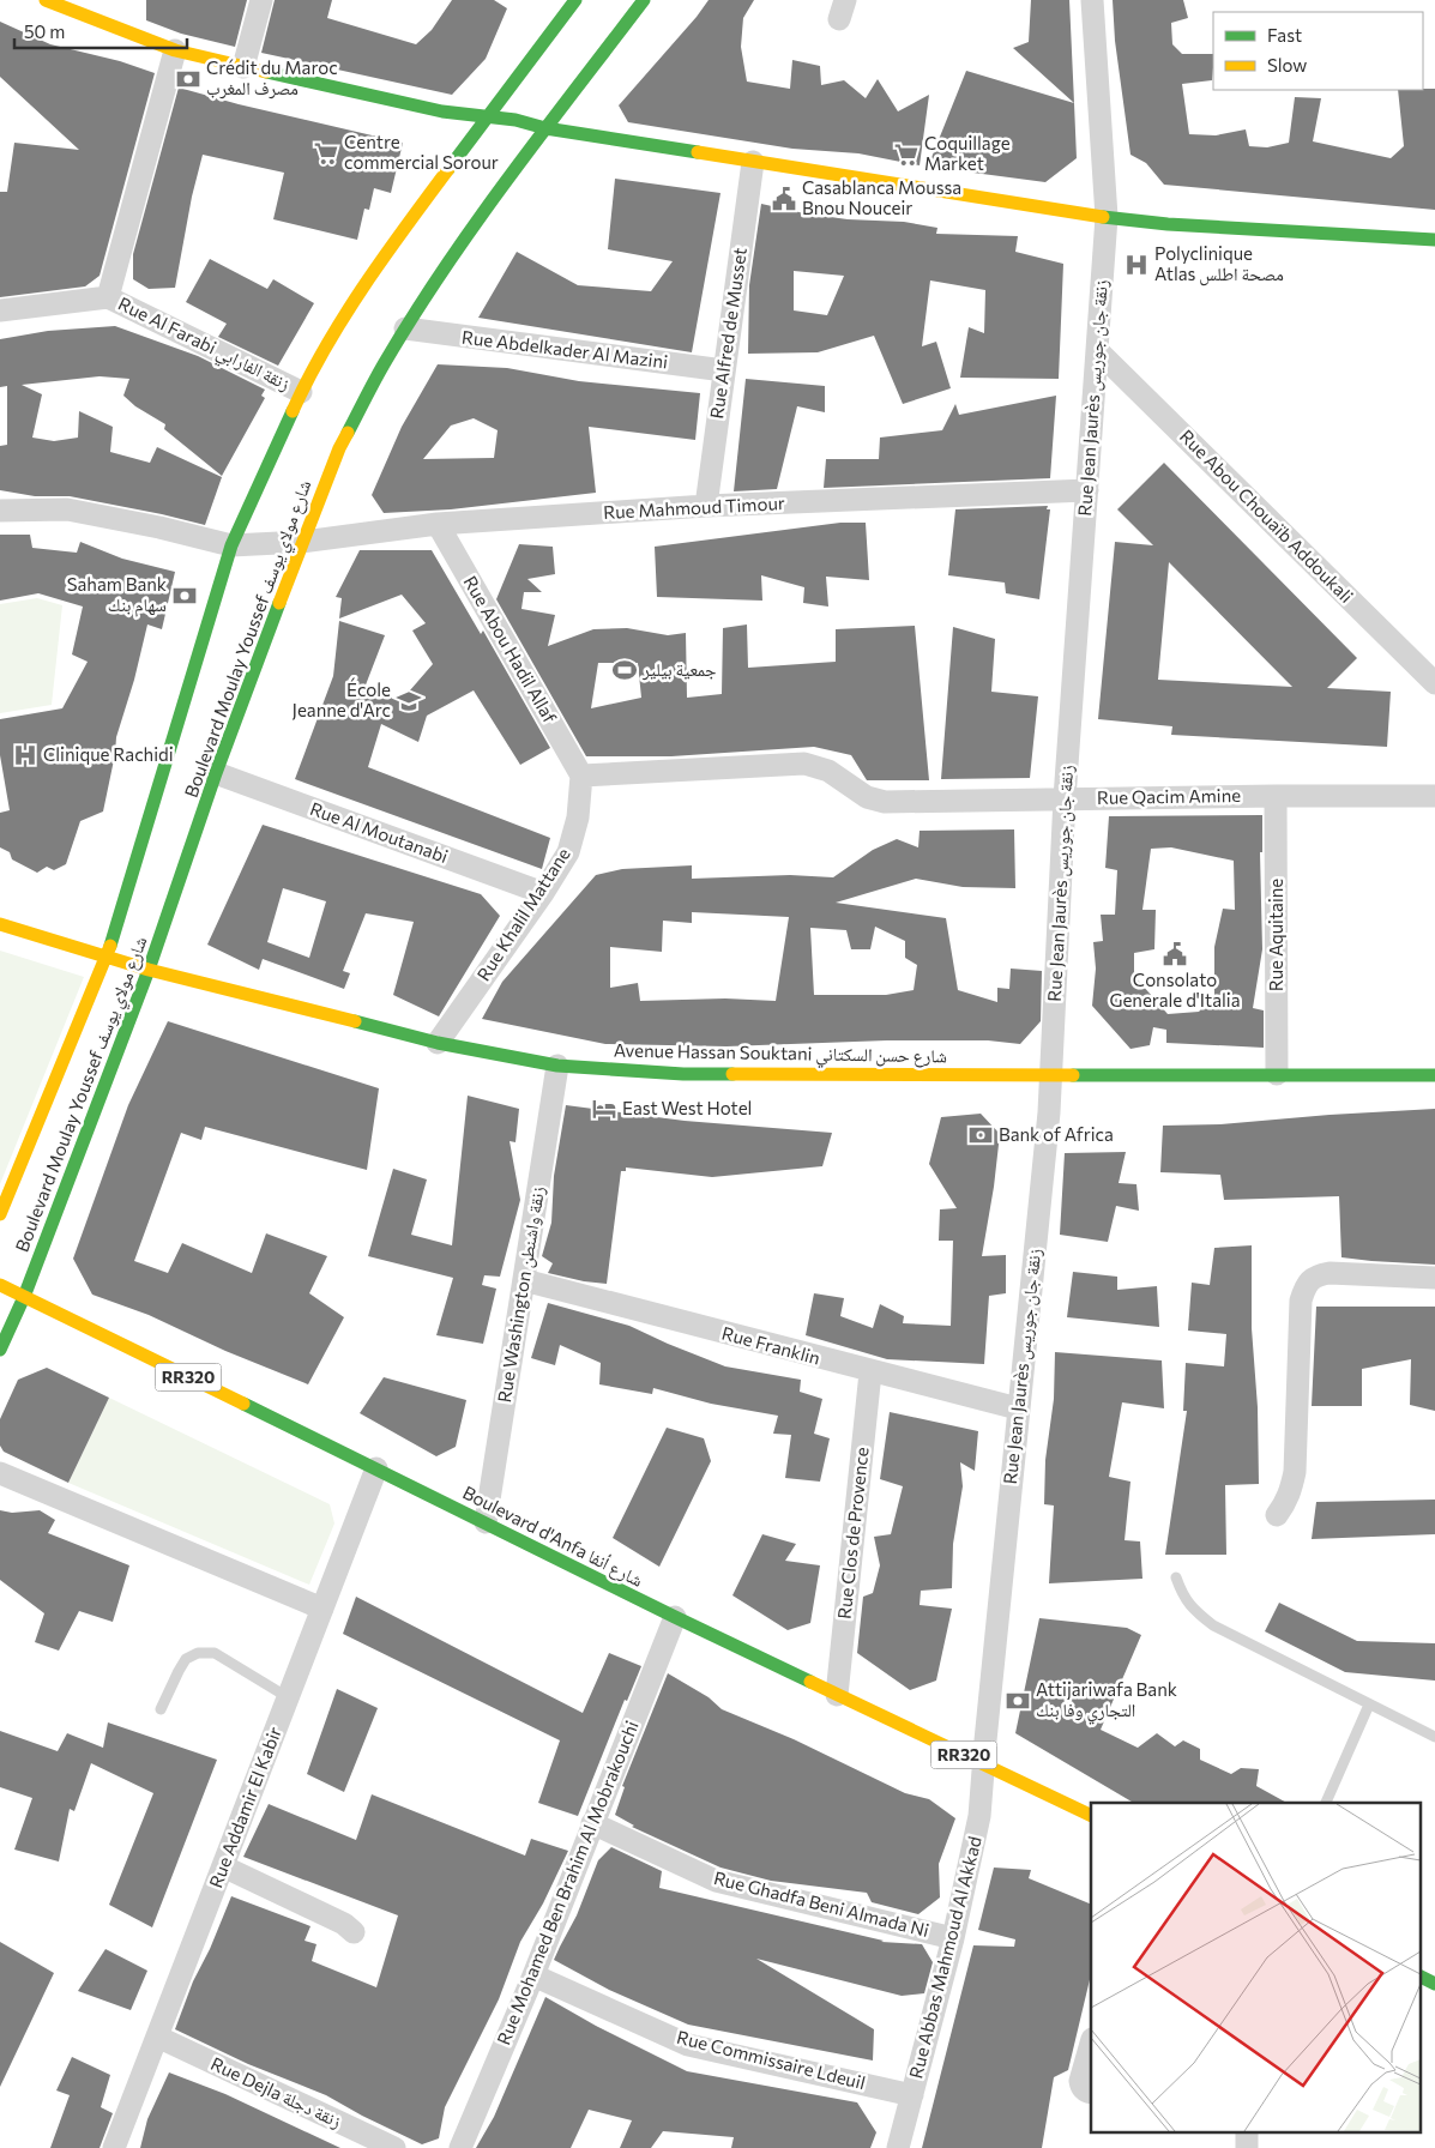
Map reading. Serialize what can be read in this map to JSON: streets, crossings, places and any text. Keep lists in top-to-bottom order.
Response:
{
  "streets": {
    "main road": [
      "Boulevard Moulay Youssef شارع مولاي يوسف",
      "Avenue Hassan Souktani شارع حسن السكتاني",
      "RR320",
      "Boulevard d'Anfa شارع أنفا"
    ],
    "street": [
      "Rue Alfred de Musset",
      "Rue Al Farabi زنقة الفارابي",
      "Rue Abdelkader Al Mazini",
      "Rue Jean Jaurès زنقة جان جوريس",
      "Rue Mahmoud Timour",
      "Rue Abou Chouaïb Addoukali",
      "Rue Abou Hadil Allaf",
      "Rue Qacim Amine",
      "Rue Al Moutanabi",
      "Rue Khalil Mattane",
      "Rue Aquitaine",
      "Rue Washington زنقة واشنطن",
      "Rue Franklin",
      "Rue Clos de Provence",
      "Rue Addamir El Kabir",
      "Rue Mohamed Ben Brahim Al Mobrakouchi",
      "Rue Ghadfa Beni Almada Ni",
      "Rue Abbas Mahmoud Al Akkad",
      "Rue Commissaire Ldeuil",
      "Rue Dejla زنقة دجلة"
    ]
  },
  "crossings": [
    ["Rue Alfred de Musset", "Rue Abdelkader Al Mazini"],
    ["Rue Alfred de Musset", "Rue Mahmoud Timour"],
    ["Rue Al Farabi زنقة الفارابي", "Boulevard Moulay Youssef شارع مولاي يوسف"],
    ["Rue Abdelkader Al Mazini", "Boulevard Moulay Youssef شارع مولاي يوسف"],
    ["Rue Jean Jaurès زنقة جان جوريس", "Rue Mahmoud Timour"],
    ["Rue Jean Jaurès زنقة جان جوريس", "Rue Abou Chouaïb Addoukali"],
    ["Rue Jean Jaurès زنقة جان جوريس", "Rue Qacim Amine"],
    ["Rue Jean Jaurès زنقة جان جوريس", "Avenue Hassan Souktani شارع حسن السكتاني"],
    ["Rue Jean Jaurès زنقة جان جوريس", "Rue Franklin"],
    ["Rue Jean Jaurès زنقة جان جوريس", "Boulevard d'Anfa شارع أنفا"],
    ["Rue Jean Jaurès زنقة جان جوريس", "Rue Abbas Mahmoud Al Akkad"],
    ["Rue Mahmoud Timour", "Boulevard Moulay Youssef شارع مولاي يوسف"],
    ["Rue Mahmoud Timour", "Rue Abou Hadil Allaf"],
    ["Boulevard Moulay Youssef شارع مولاي يوسف", "Rue Al Moutanabi"],
    ["Boulevard Moulay Youssef شارع مولاي يوسف", "Avenue Hassan Souktani شارع حسن السكتاني"],
    ["Boulevard Moulay Youssef شارع مولاي يوسف", "Boulevard d'Anfa شارع أنفا"],
    ["Rue Abou Hadil Allaf", "Rue Qacim Amine"],
    ["Rue Abou Hadil Allaf", "Rue Khalil Mattane"],
    ["Rue Qacim Amine", "Rue Khalil Mattane"],
    ["Rue Qacim Amine", "Rue Aquitaine"],
    ["Rue Al Moutanabi", "Rue Khalil Mattane"],
    ["Rue Khalil Mattane", "Avenue Hassan Souktani شارع حسن السكتاني"],
    ["Rue Aquitaine", "Avenue Hassan Souktani شارع حسن السكتاني"],
    ["Avenue Hassan Souktani شارع حسن السكتاني", "Rue Washington زنقة واشنطن"],
    ["Rue Washington زنقة واشنطن", "Rue Franklin"],
    ["Rue Washington زنقة واشنطن", "Boulevard d'Anfa شارع أنفا"],
    ["Rue Franklin", "Rue Clos de Provence"],
    ["Rue Clos de Provence", "Boulevard d'Anfa شارع أنفا"],
    ["Boulevard d'Anfa شارع أنفا", "Rue Addamir El Kabir"],
    ["Boulevard d'Anfa شارع أنفا", "Rue Mohamed Ben Brahim Al Mobrakouchi"],
    ["Boulevard d'Anfa شارع أنفا", "Rue Abbas Mahmoud Al Akkad"],
    ["Rue Addamir El Kabir", "Rue Dejla زنقة دجلة"],
    ["Rue Mohamed Ben Brahim Al Mobrakouchi", "Rue Ghadfa Beni Almada Ni"],
    ["Rue Mohamed Ben Brahim Al Mobrakouchi", "Rue Commissaire Ldeuil"],
    ["Rue Ghadfa Beni Almada Ni", "Rue Abbas Mahmoud Al Akkad"],
    ["Rue Abbas Mahmoud Al Akkad", "Rue Commissaire Ldeuil"]
  ],
  "places": {
    "bank": [
      "Crédit du Maroc مصرف المغرب",
      "Saham Bank سهام بنك",
      "Bank of Africa",
      "Attijariwafa Bank التجاري وفا بنك"
    ],
    "supermarket": ["Centre commercial Sorour", "Coquillage Market"],
    "public building": ["Casablanca Moussa Bnou Nouceir", "Consolato Generale d'Italia"],
    "hospital": ["Polyclinique Atlas مصحة اطلس", "Clinique Rachidi"],
    "sports": ["جمعية بيلير"],
    "school or university": ["École Jeanne d'Arc"],
    "hotel": ["East West Hotel"]
  },
  "legend": ["Fast", "Slow"],
  "scale_bar": "50 m"
}
